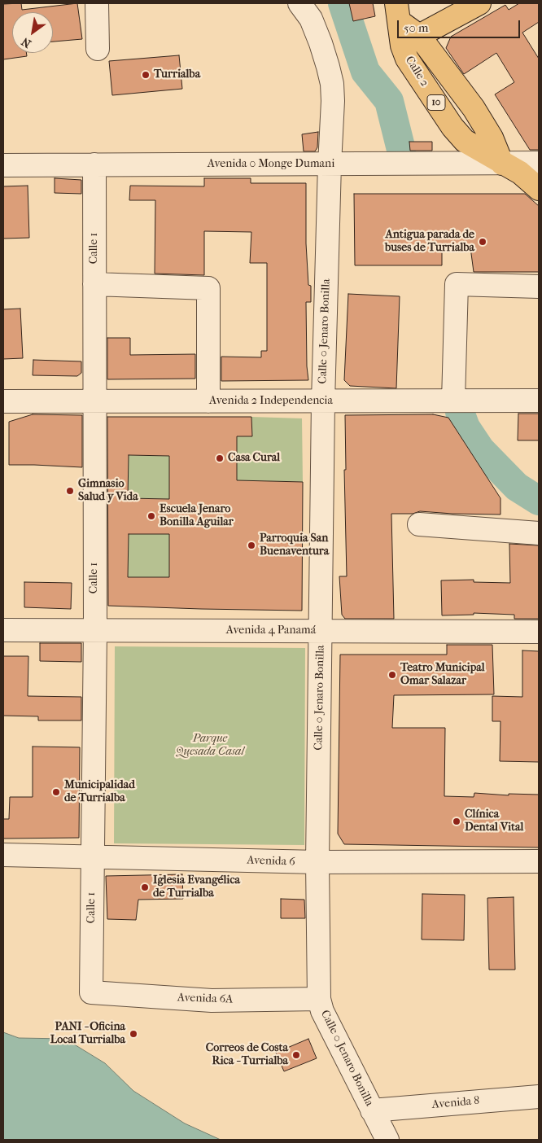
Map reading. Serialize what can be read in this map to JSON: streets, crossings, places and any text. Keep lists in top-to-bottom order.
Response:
{
  "streets": {
    "main road": ["Calle 2", "10"],
    "street": [
      "Avenida 0 Monge Dumani",
      "Calle 1",
      "Calle 0 Jenaro Bonilla",
      "Avenida 2 Independencia",
      "Avenida 4 Panamá",
      "Avenida 6",
      "Avenida 6A",
      "Avenida 8"
    ]
  },
  "crossings": [
    ["Calle 2", "Avenida 0 Monge Dumani"],
    ["Avenida 0 Monge Dumani", "Calle 1"],
    ["Avenida 0 Monge Dumani", "Calle 0 Jenaro Bonilla"],
    ["Calle 1", "Avenida 2 Independencia"],
    ["Calle 1", "Avenida 4 Panamá"],
    ["Calle 1", "Avenida 6"],
    ["Calle 1", "Avenida 6A"],
    ["Calle 0 Jenaro Bonilla", "Avenida 2 Independencia"],
    ["Calle 0 Jenaro Bonilla", "Avenida 4 Panamá"],
    ["Calle 0 Jenaro Bonilla", "Avenida 6"],
    ["Calle 0 Jenaro Bonilla", "Avenida 6A"],
    ["Calle 0 Jenaro Bonilla", "Avenida 8"]
  ],
  "parks": ["Parque Quesada Casal"],
  "places": [
    "Turrialba",
    "Antigua parada de buses de Turrialba",
    "Casa Cural",
    "Gimnasio Salud y Vida",
    "Escuela Jenaro Bonilla Aguilar",
    "Parroquia San Buenaventura",
    "Teatro Municipal Omar Salazar",
    "Municipalidad de Turrialba",
    "Clínica Dental Vital",
    "Iglesia Evangélica de Turrialba",
    "PANI - Oficina Local Turrialba",
    "Correos de Costa Rica - Turrialba"
  ],
  "scale_bar": "50 m",
  "north": "bottom left"
}
